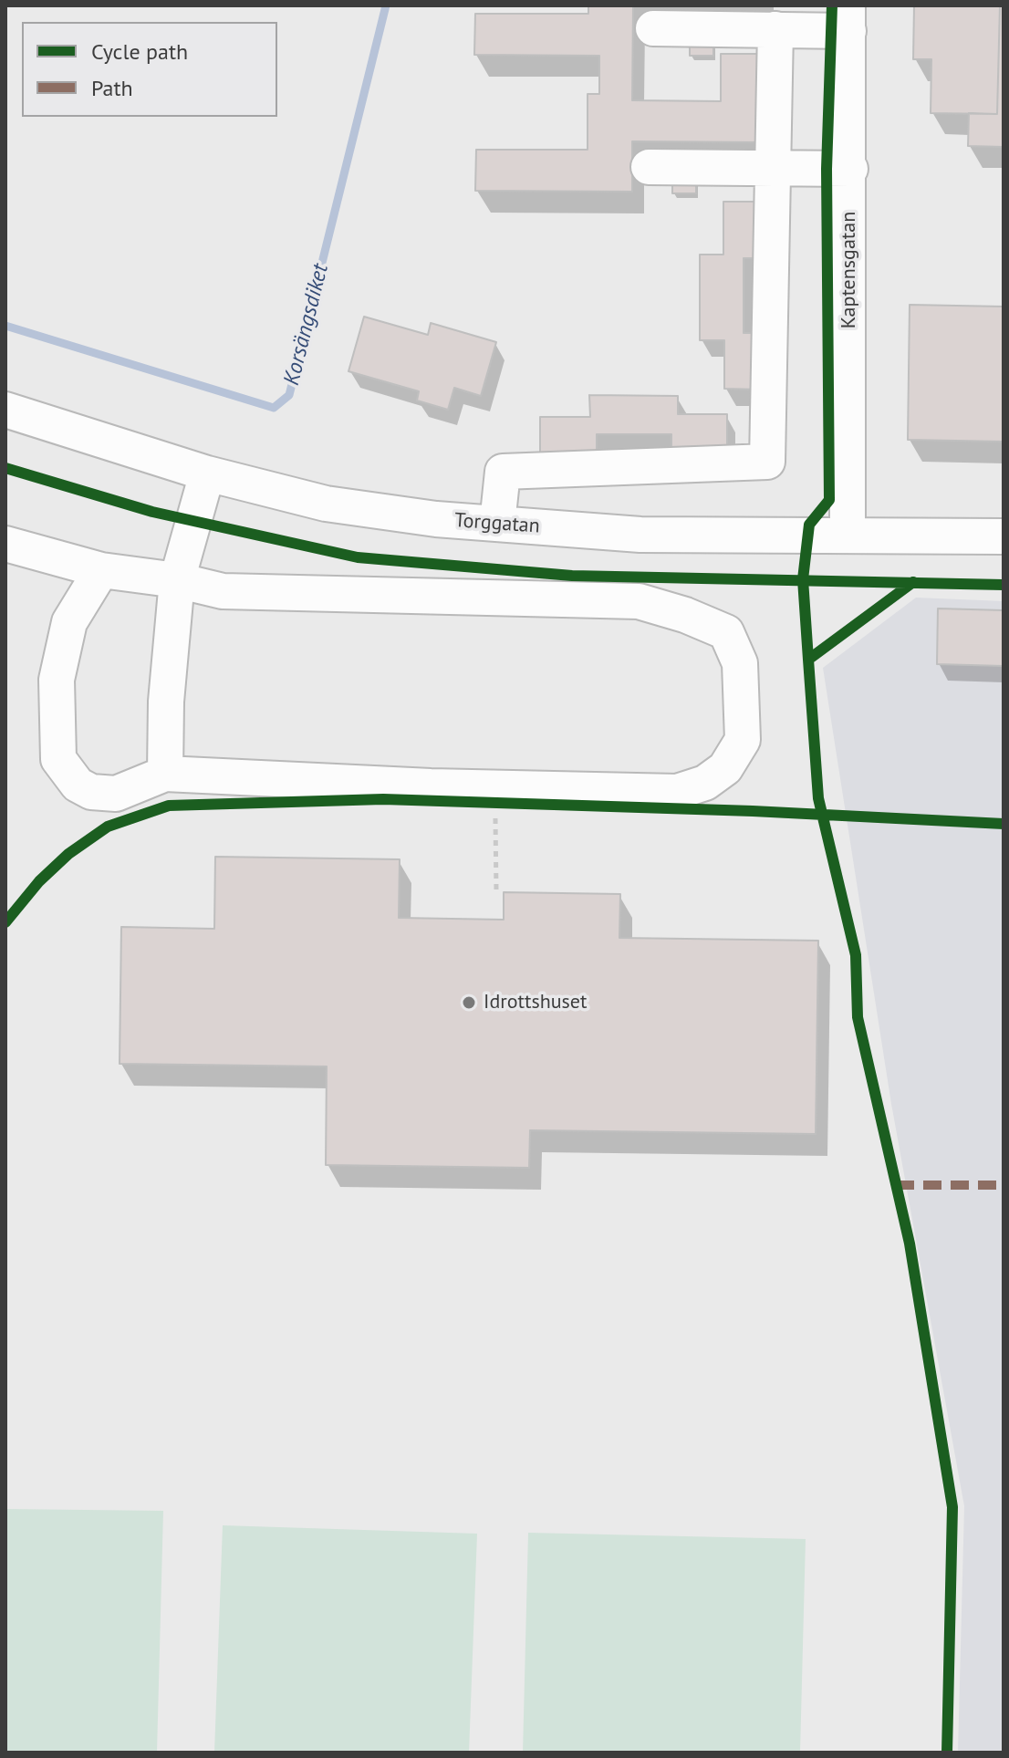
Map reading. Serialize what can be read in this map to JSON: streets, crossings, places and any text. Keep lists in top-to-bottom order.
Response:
{
  "streets": {
    "street": ["Kaptensgatan", "Torggatan"]
  },
  "crossings": [
    ["Kaptensgatan", "Torggatan"]
  ],
  "water": ["Korsängsdiket"],
  "places": ["Idrottshuset"],
  "legend": ["Cycle path", "Path"]
}
